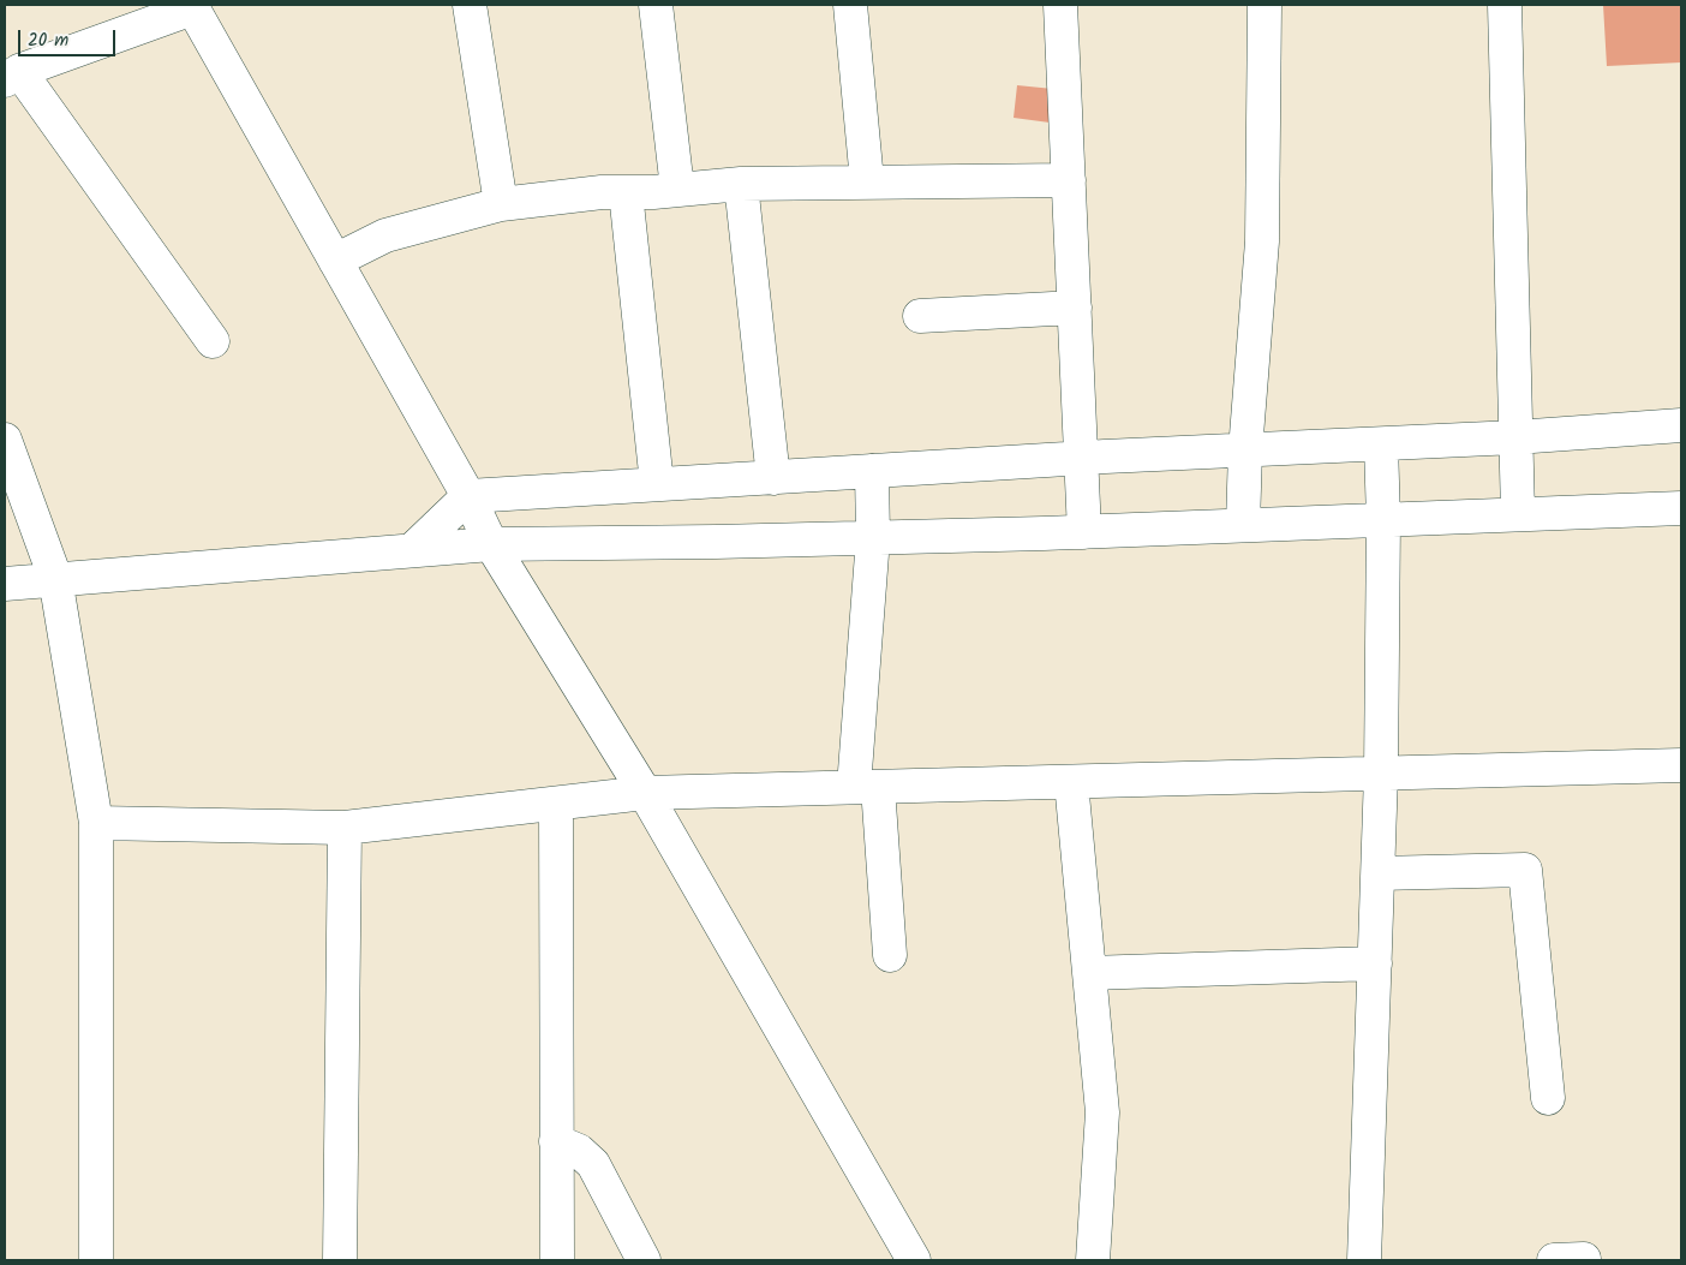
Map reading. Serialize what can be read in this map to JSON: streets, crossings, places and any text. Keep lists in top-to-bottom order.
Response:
{
  "scale_bar": "20 m"
}
